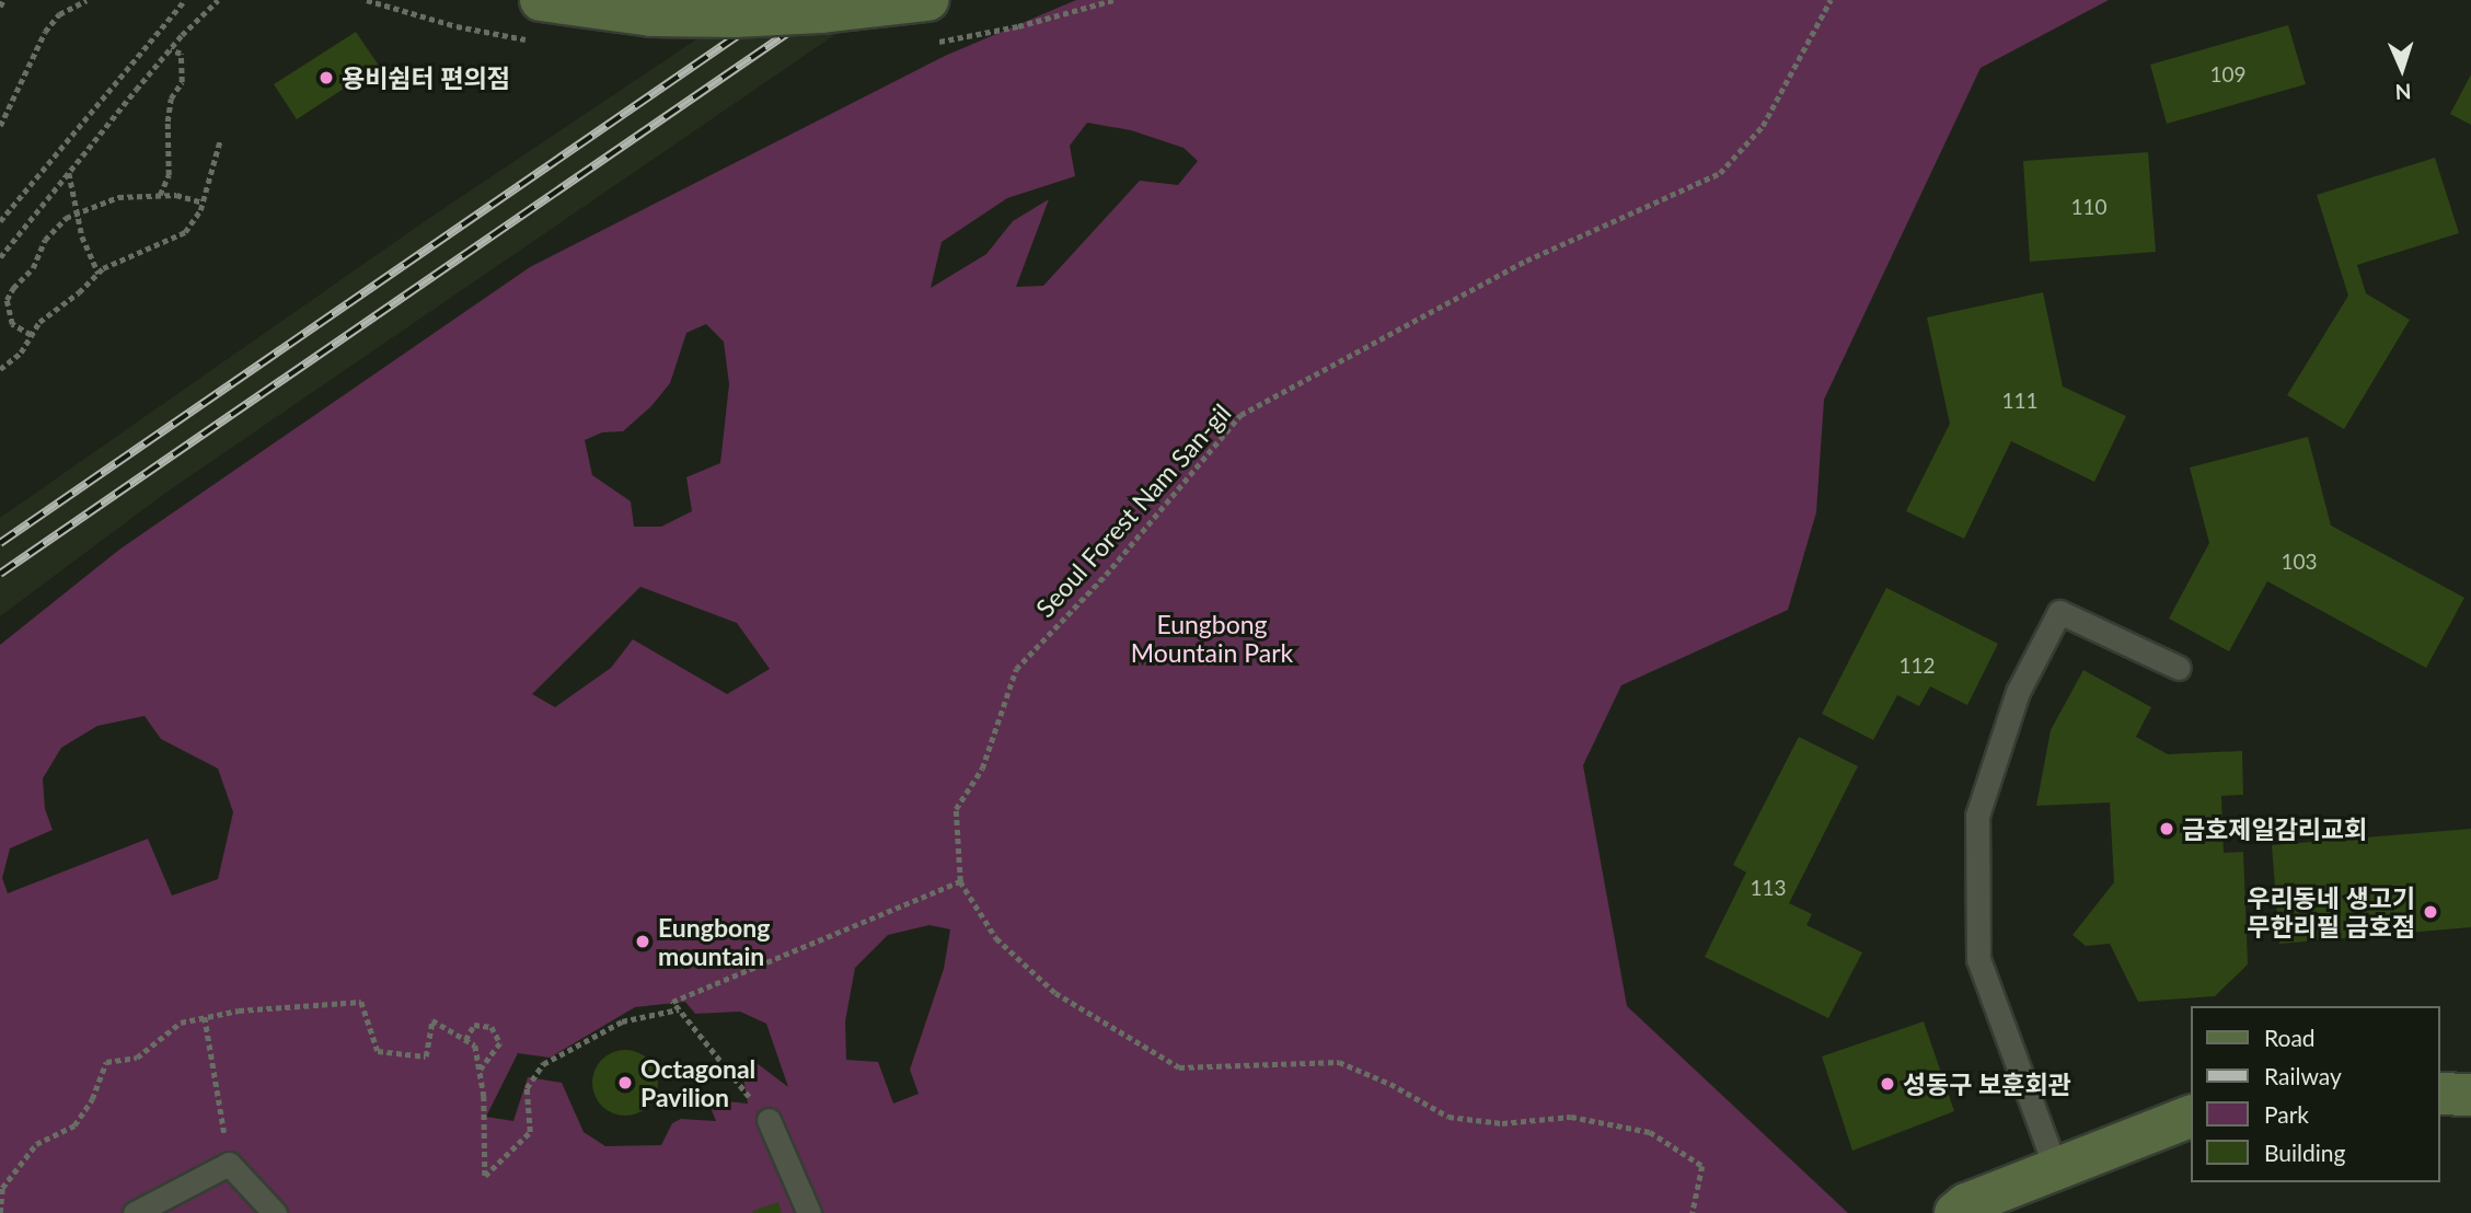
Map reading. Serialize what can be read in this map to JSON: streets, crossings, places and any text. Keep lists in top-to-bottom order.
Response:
{
  "streets": {
    "path": ["Seoul Forest Nam San-gil"]
  },
  "parks": ["Eungbong Mountain Park"],
  "places": [
    "용비쉼터 편의점",
    "금호제일감리교회",
    "우리동네 생고기 무한리필 금호점",
    "Eungbong mountain",
    "Octagonal Pavilion",
    "성동구 보훈회관"
  ],
  "house_numbers": [
    "109",
    "110",
    "111",
    "103",
    "112",
    "113"
  ],
  "legend": [
    "Road",
    "Railway",
    "Park",
    "Building"
  ],
  "north": "bottom"
}
